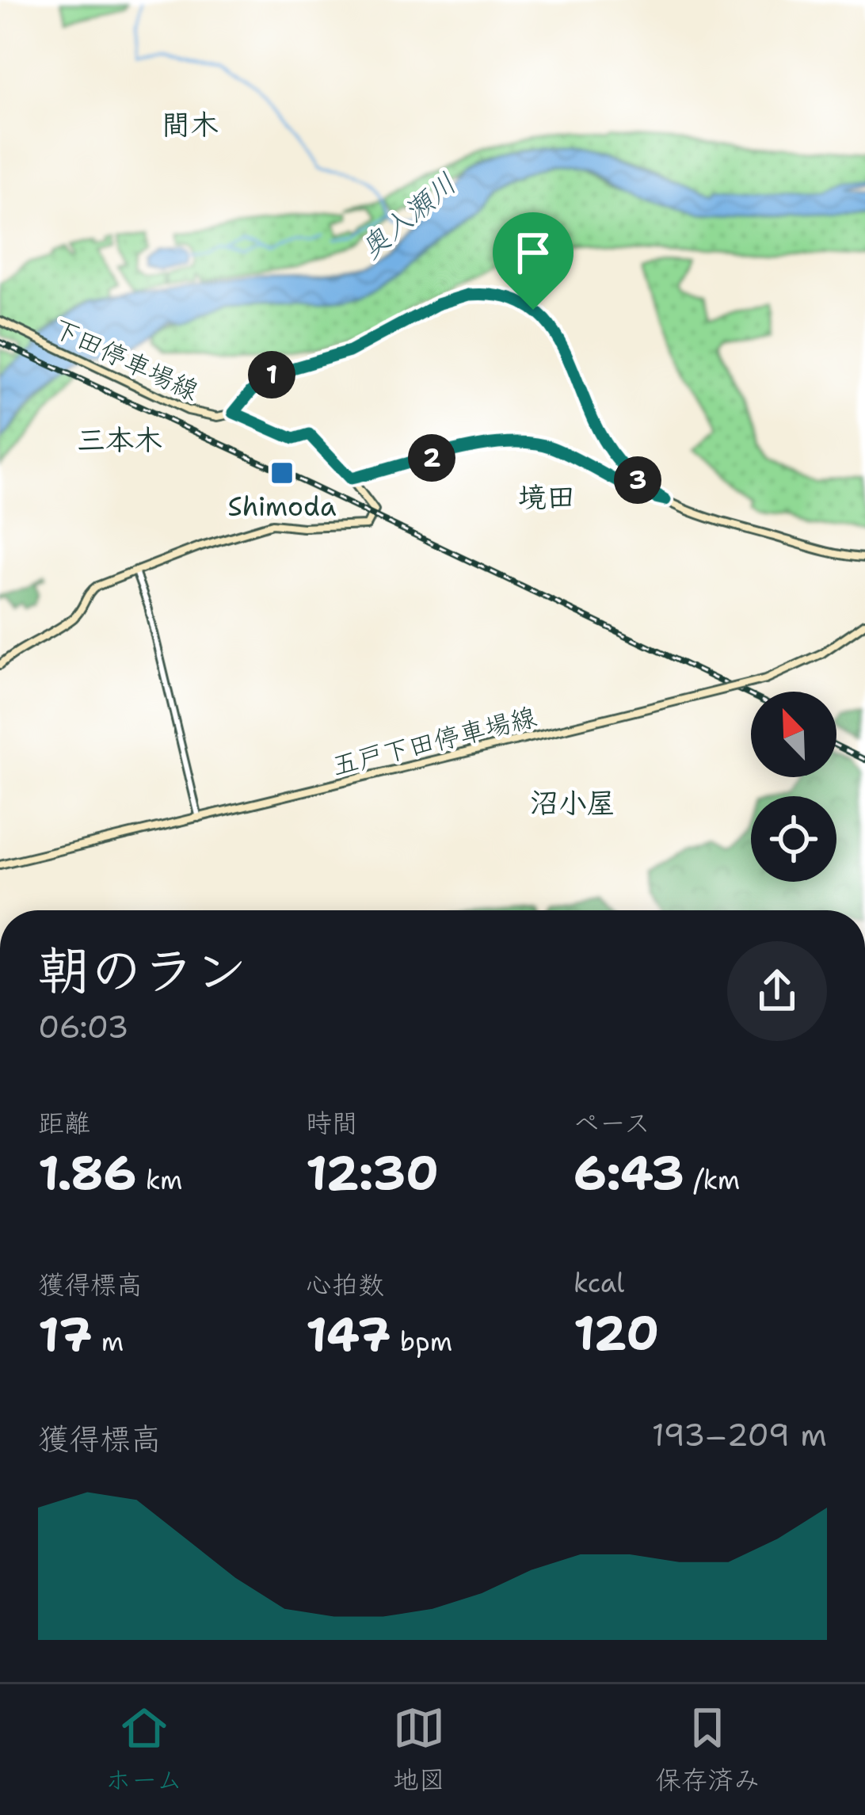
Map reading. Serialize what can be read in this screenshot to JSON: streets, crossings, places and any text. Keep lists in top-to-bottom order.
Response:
{
  "streets": {
    "main road": ["下田停車場線", "五戸下田停車場線"]
  },
  "districts": [
    "間木",
    "三本木",
    "境田",
    "沼小屋"
  ],
  "water": ["奥入瀬川"],
  "places": {
    "transit": ["Shimoda"]
  },
  "north": "top left",
  "page": {
    "pins": ["1", "2", "3"],
    "heading": ["朝のラン", "06:03"],
    "stats": [
      ["距離", "1.86 km"],
      ["時間", "12:30"],
      ["ペース", "6:43 /km"],
      ["獲得標高", "17 m"],
      ["心拍数", "147 bpm"],
      ["kcal", "120"]
    ],
    "chart": ["獲得標高", "193–209 m"],
    "tabs": ["ホーム", "地図", "保存済み"]
  }
}
